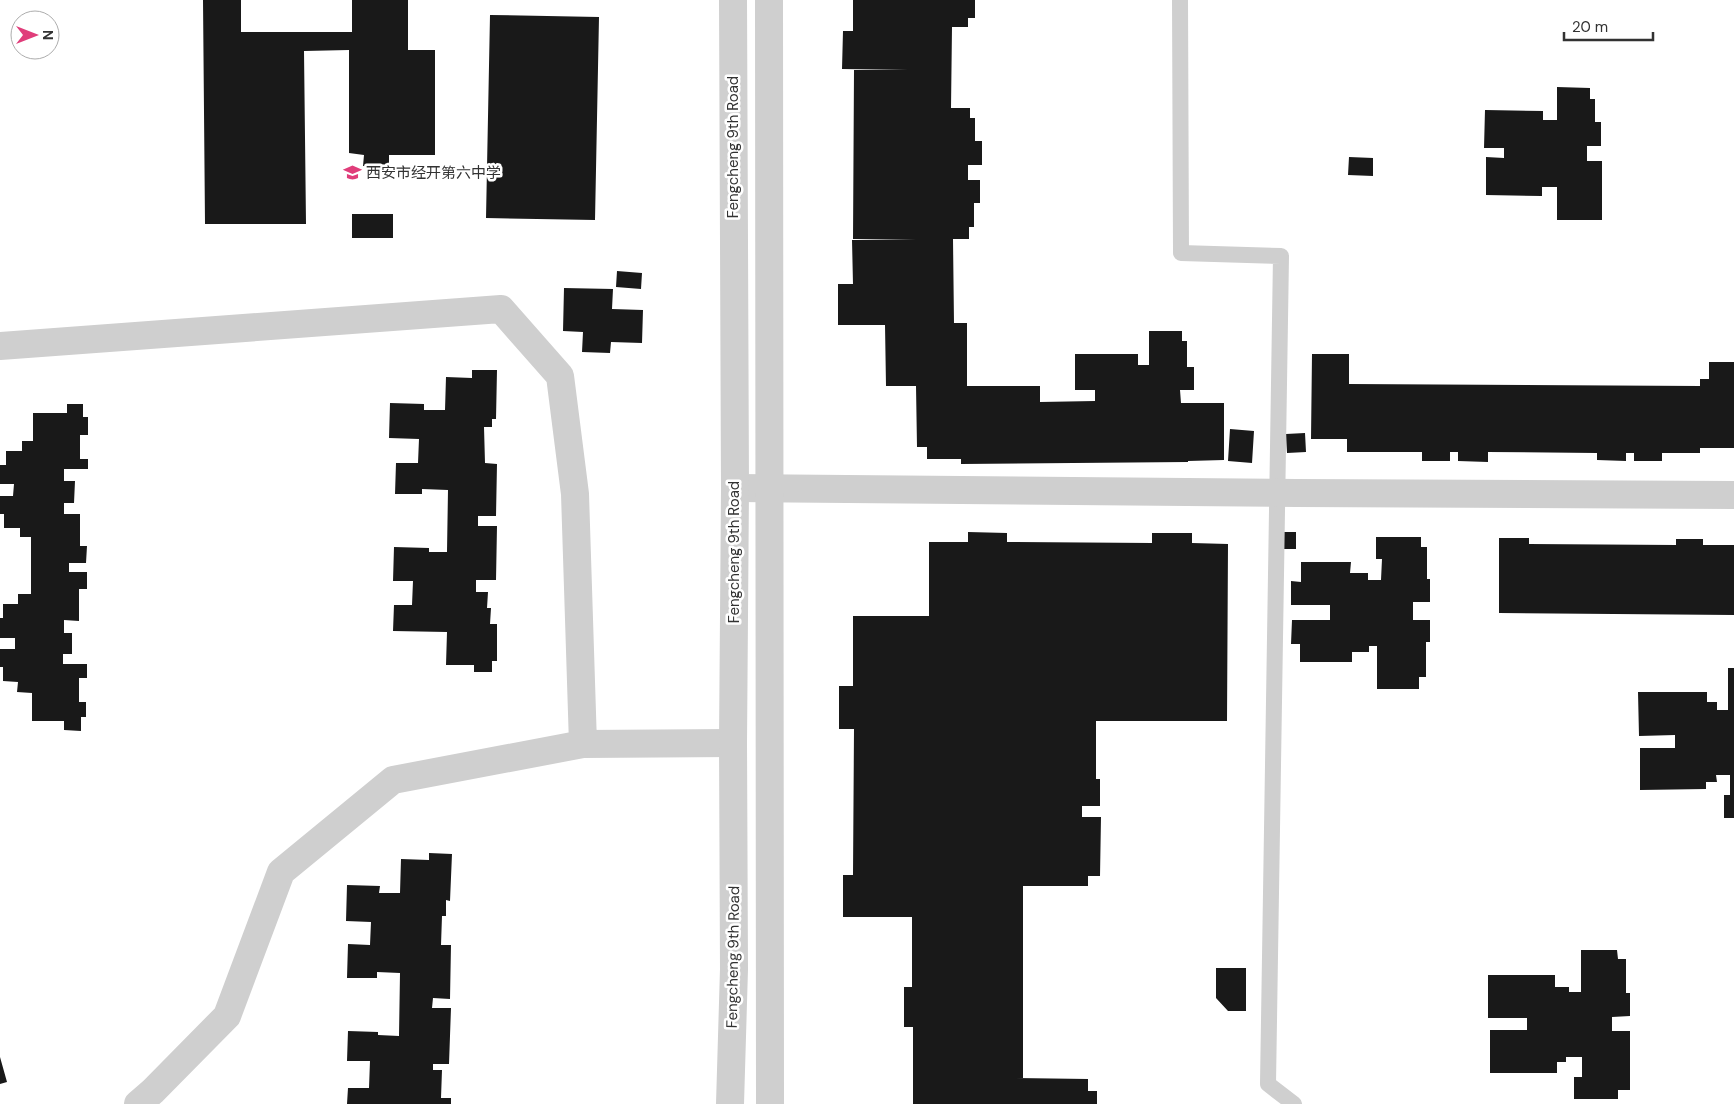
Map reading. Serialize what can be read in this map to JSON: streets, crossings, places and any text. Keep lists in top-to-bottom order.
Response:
{
  "streets": {
    "street": ["Fengcheng 9th Road"]
  },
  "places": {
    "school or university": ["西安市经开第六中学"]
  },
  "scale_bar": "20 m",
  "north": "right"
}
